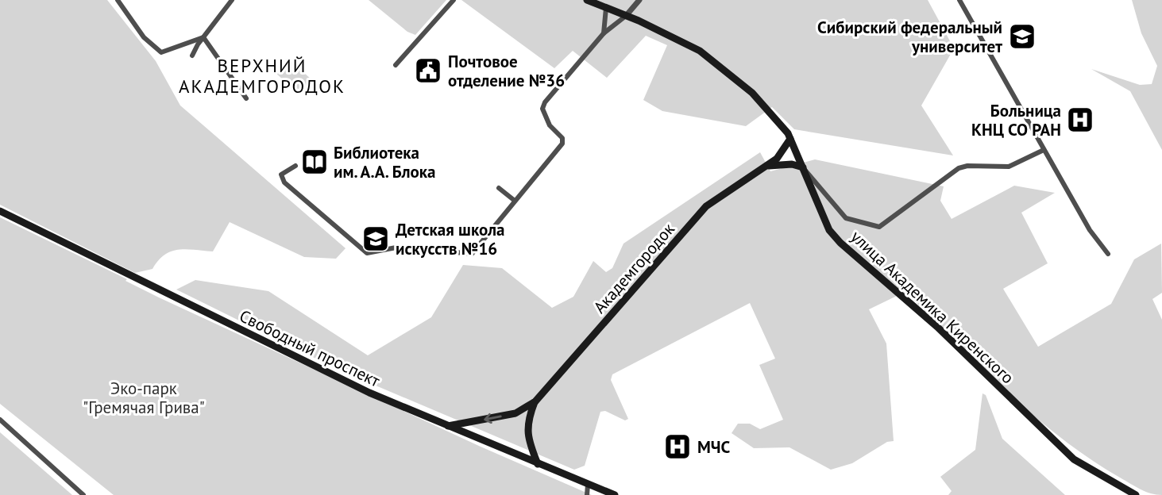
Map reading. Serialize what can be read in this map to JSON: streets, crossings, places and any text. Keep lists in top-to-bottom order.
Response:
{
  "streets": {
    "main road": ["Академгородок", "улица Академика Киренского", "Свободный проспект"]
  },
  "crossings": [
    ["Академгородок", "улица Академика Киренского"]
  ],
  "districts": ["ВЕРХНИЙ АКАДЕМГОРОДОК"],
  "parks": ["Эко-парк \"Гремячая Грива\""],
  "places": {
    "school or university": ["Сибирский федеральный университет", "Детская школа искусств №16"],
    "public building": ["Почтовое отделение №36"],
    "hospital": ["Больница КНЦ СО РАН", "МЧС"],
    "library": ["Библиотека им. А.А. Блока"]
  }
}
